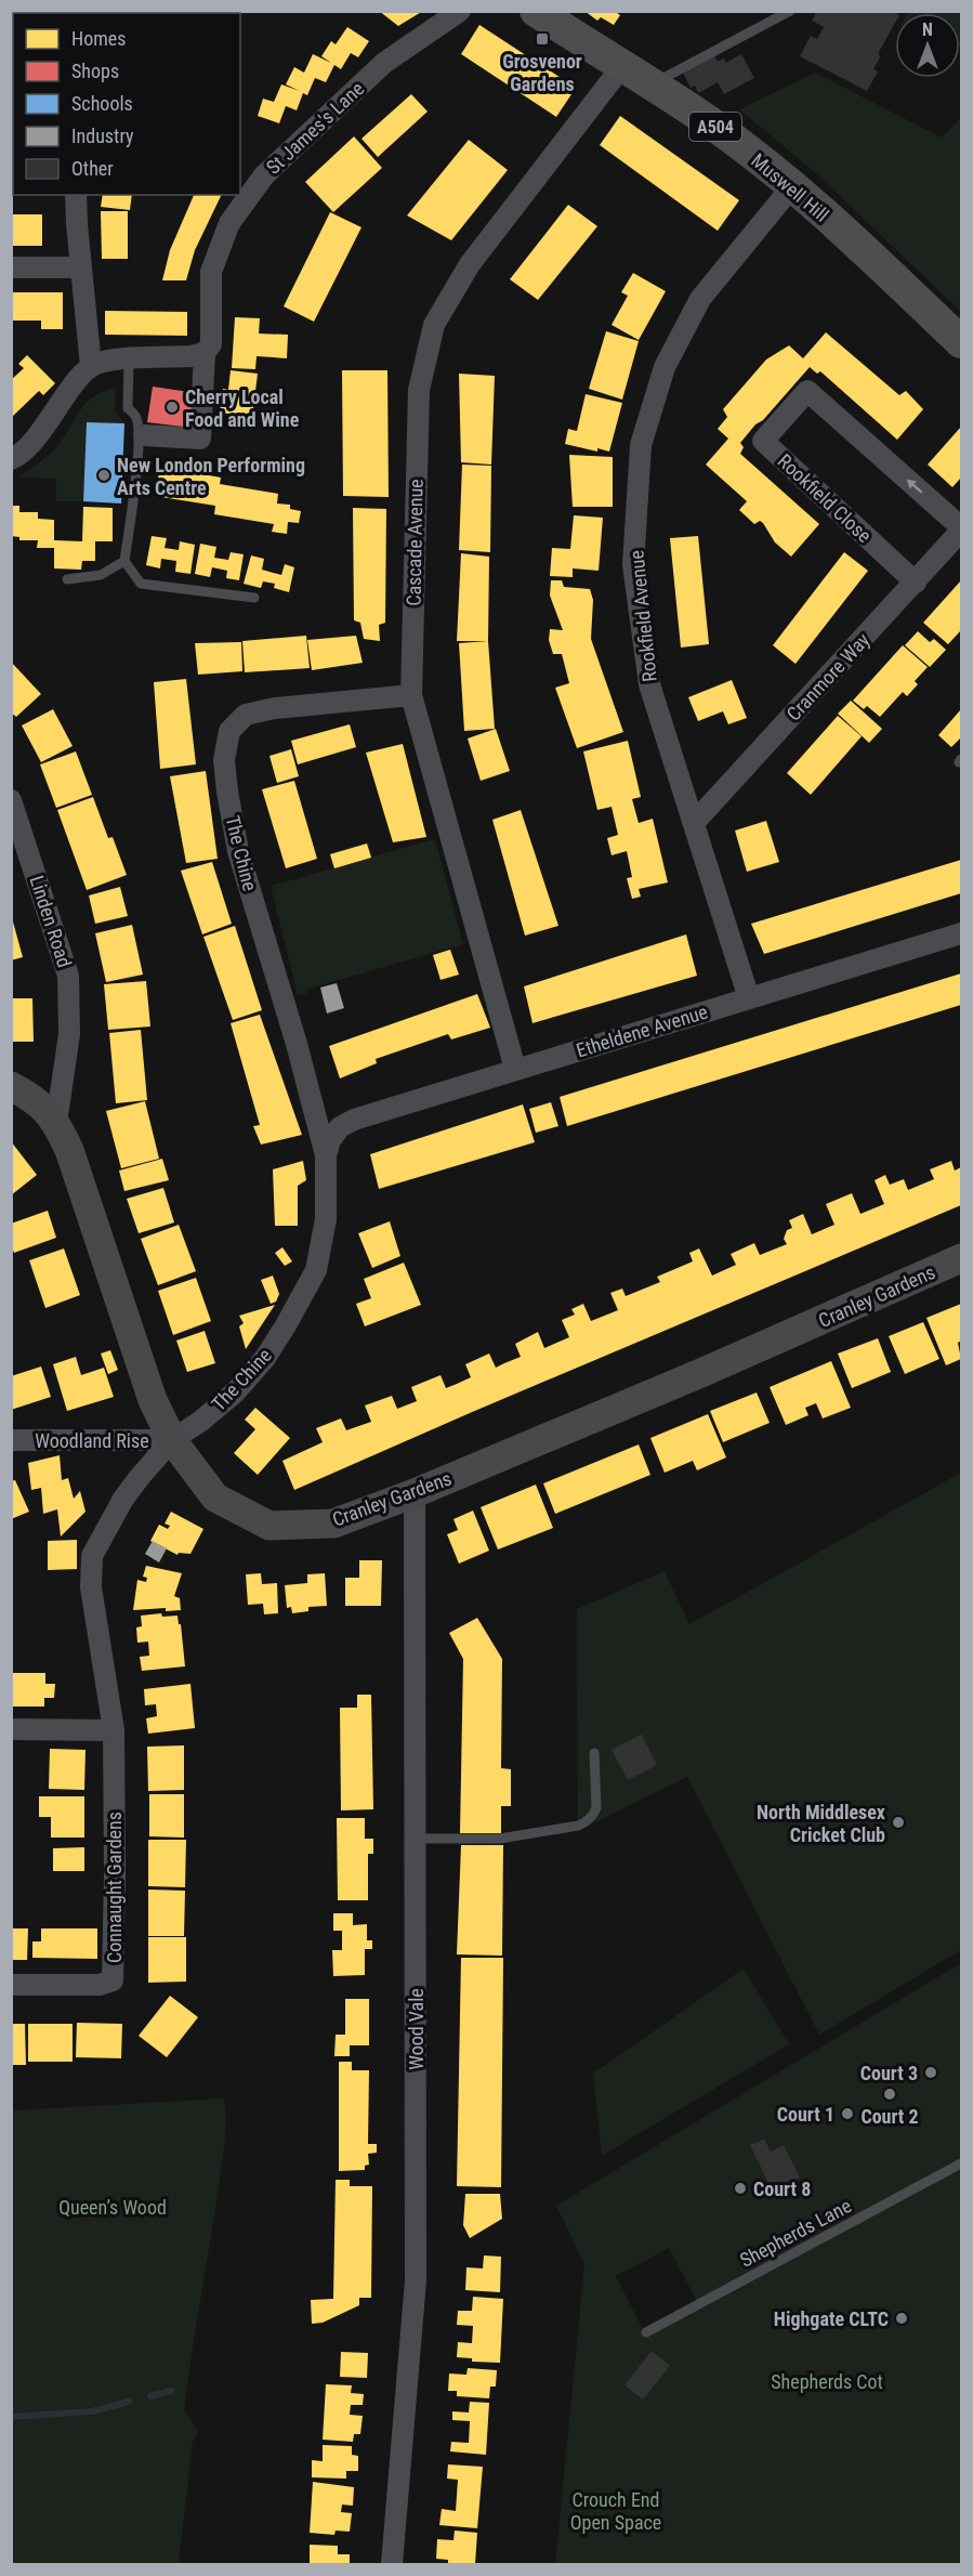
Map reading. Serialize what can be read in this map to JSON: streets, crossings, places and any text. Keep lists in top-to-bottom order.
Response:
{
  "streets": {
    "main road": ["A504", "Muswell Hill"],
    "street": [
      "St James's Lane",
      "Rookfield Close",
      "Cascade Avenue",
      "Rookfield Avenue",
      "Cranmore Way",
      "The Chine",
      "Linden Road",
      "Etheldene Avenue",
      "Cranley Gardens",
      "Woodland Rise",
      "Connaught Gardens",
      "Wood Vale"
    ],
    "lane": ["Shepherds Lane"]
  },
  "crossings": [
    ["Muswell Hill", "Cascade Avenue"],
    ["Muswell Hill", "Rookfield Avenue"],
    ["Rookfield Close", "Cranmore Way"],
    ["Cascade Avenue", "The Chine"],
    ["Cascade Avenue", "Etheldene Avenue"],
    ["Rookfield Avenue", "Cranmore Way"],
    ["Rookfield Avenue", "Etheldene Avenue"],
    ["The Chine", "Etheldene Avenue"],
    ["The Chine", "Cranley Gardens"],
    ["The Chine", "Woodland Rise"],
    ["The Chine", "Connaught Gardens"],
    ["Linden Road", "Cranley Gardens"],
    ["Cranley Gardens", "Woodland Rise"],
    ["Cranley Gardens", "Connaught Gardens"],
    ["Cranley Gardens", "Wood Vale"],
    ["Woodland Rise", "Connaught Gardens"]
  ],
  "parks": ["Queen’s Wood", "Shepherds Cot", "Crouch End Open Space"],
  "places": {
    "transit": ["Grosvenor Gardens"],
    "other": [
      "Cherry Local Food and Wine",
      "New London Performing Arts Centre",
      "North Middlesex Cricket Club",
      "Court 3",
      "Court 2",
      "Court 1",
      "Court 8",
      "Highgate CLTC"
    ]
  },
  "legend": [
    "Homes",
    "Shops",
    "Schools",
    "Industry",
    "Other"
  ],
  "north": "top"
}
